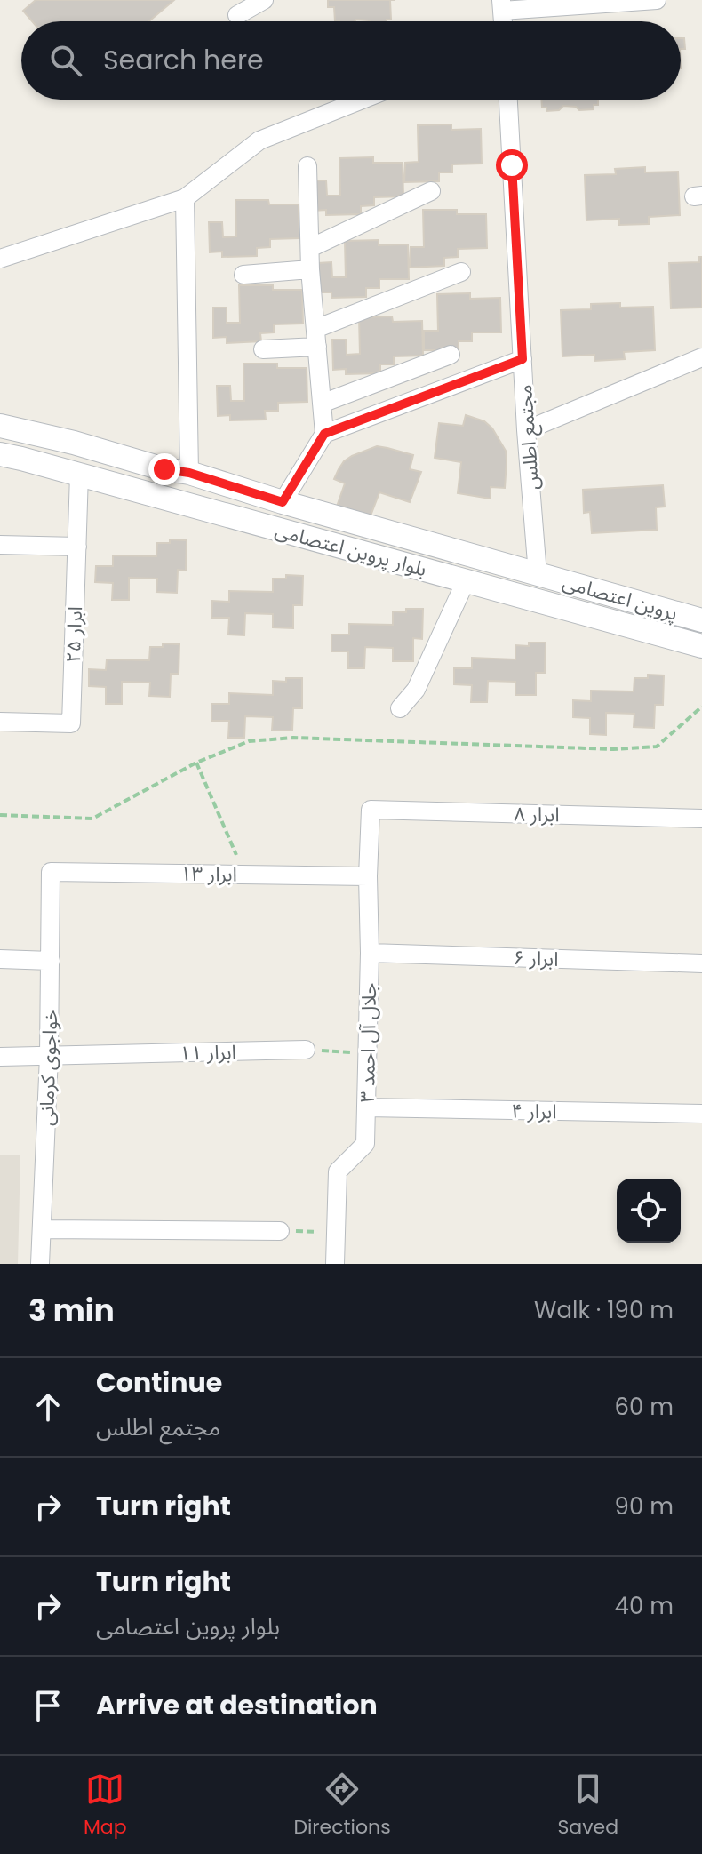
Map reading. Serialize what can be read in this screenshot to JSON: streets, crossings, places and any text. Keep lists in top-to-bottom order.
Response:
{
  "streets": {
    "street": [
      "مجتمع اطلس",
      "بلوار پروین اعتصامی",
      "پروین اعتصامی",
      "ابرار ۲۵",
      "ابرار ۸",
      "ابرار ۱۳",
      "ابرار ۶",
      "جلال آل احمد ۳",
      "ابرار ۱۱",
      "خواجوی کرمانی",
      "ابرار ۴"
    ]
  },
  "crossings": [
    ["مجتمع اطلس", "بلوار پروین اعتصامی"],
    ["مجتمع اطلس", "پروین اعتصامی"],
    ["بلوار پروین اعتصامی", "پروین اعتصامی"],
    ["بلوار پروین اعتصامی", "ابرار ۲۵"],
    ["ابرار ۸", "جلال آل احمد ۳"],
    ["ابرار ۱۳", "جلال آل احمد ۳"],
    ["ابرار ۱۳", "خواجوی کرمانی"],
    ["ابرار ۶", "جلال آل احمد ۳"],
    ["جلال آل احمد ۳", "ابرار ۴"],
    ["ابرار ۱۱", "خواجوی کرمانی"]
  ],
  "page": {
    "search": "Search here",
    "heading": ["3 min", "Walk · 190 m"],
    "list": [
      ["Continue", "مجتمع اطلس", "60 m"],
      ["Turn right", "90 m"],
      ["Turn right", "بلوار پروین اعتصامی", "40 m"],
      "Arrive at destination"
    ],
    "nav": ["Map", "Directions", "Saved"]
  }
}
